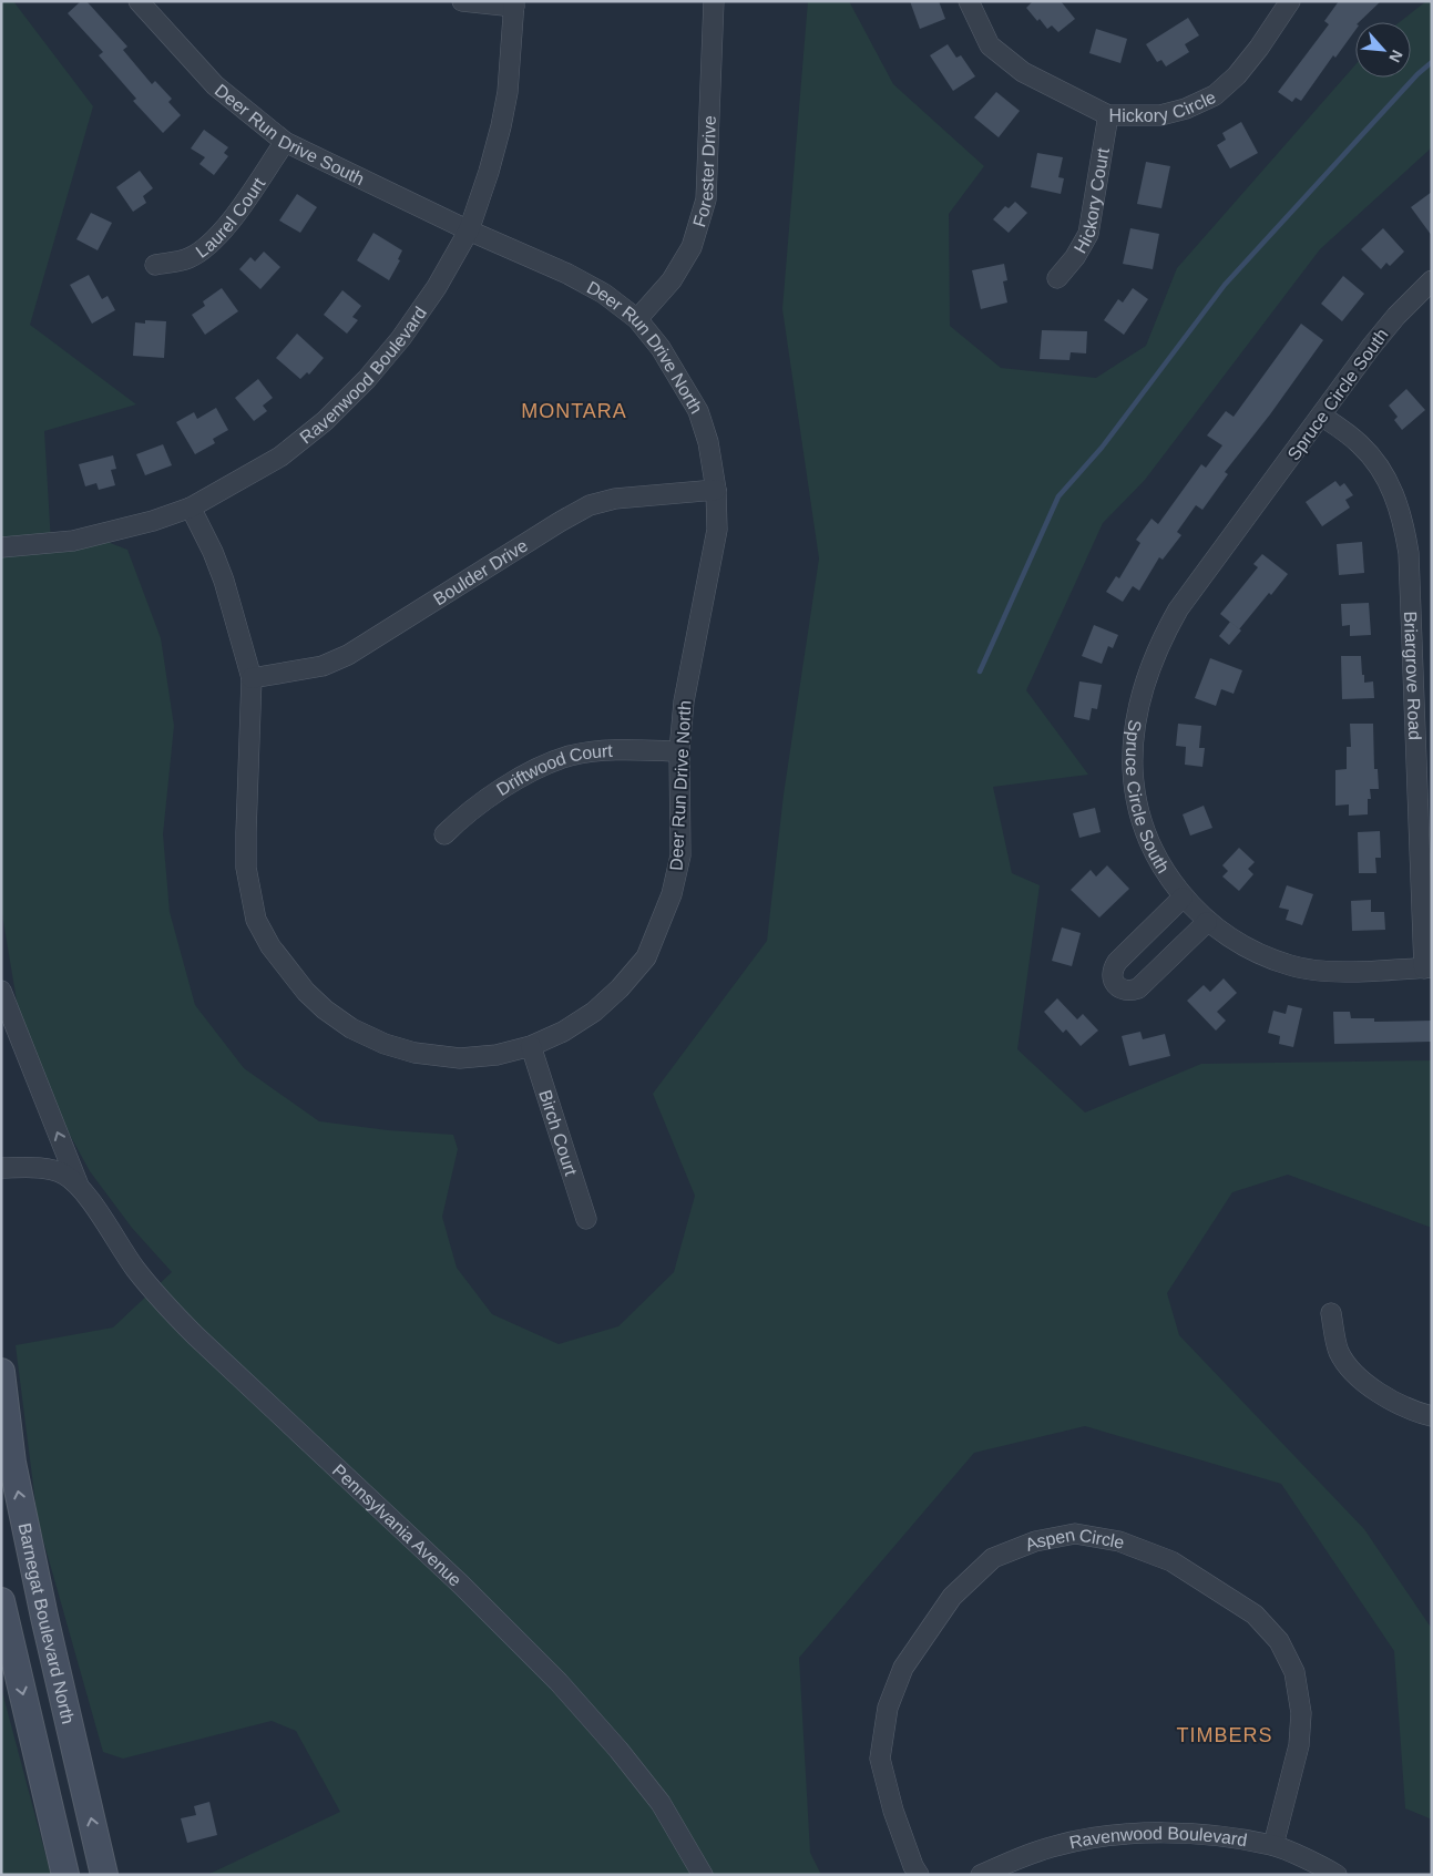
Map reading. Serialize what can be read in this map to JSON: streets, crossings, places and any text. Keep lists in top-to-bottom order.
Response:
{
  "streets": {
    "street": [
      "Hickory Circle",
      "Deer Run Drive South",
      "Forester Drive",
      "Hickory Court",
      "Laurel Court",
      "Deer Run Drive North",
      "Ravenwood Boulevard",
      "Spruce Circle South",
      "Boulder Drive",
      "Briargrove Road",
      "Driftwood Court",
      "Birch Court",
      "Pennsylvania Avenue",
      "Aspen Circle",
      "Barnegat Boulevard North"
    ]
  },
  "crossings": [
    ["Hickory Circle", "Hickory Court"],
    ["Deer Run Drive South", "Laurel Court"],
    ["Deer Run Drive South", "Deer Run Drive North"],
    ["Deer Run Drive South", "Ravenwood Boulevard"],
    ["Forester Drive", "Deer Run Drive North"],
    ["Deer Run Drive North", "Ravenwood Boulevard"],
    ["Deer Run Drive North", "Boulder Drive"],
    ["Deer Run Drive North", "Driftwood Court"],
    ["Deer Run Drive North", "Birch Court"],
    ["Ravenwood Boulevard", "Aspen Circle"],
    ["Spruce Circle South", "Briargrove Road"]
  ],
  "districts": ["MONTARA", "TIMBERS"],
  "north": "bottom right"
}
